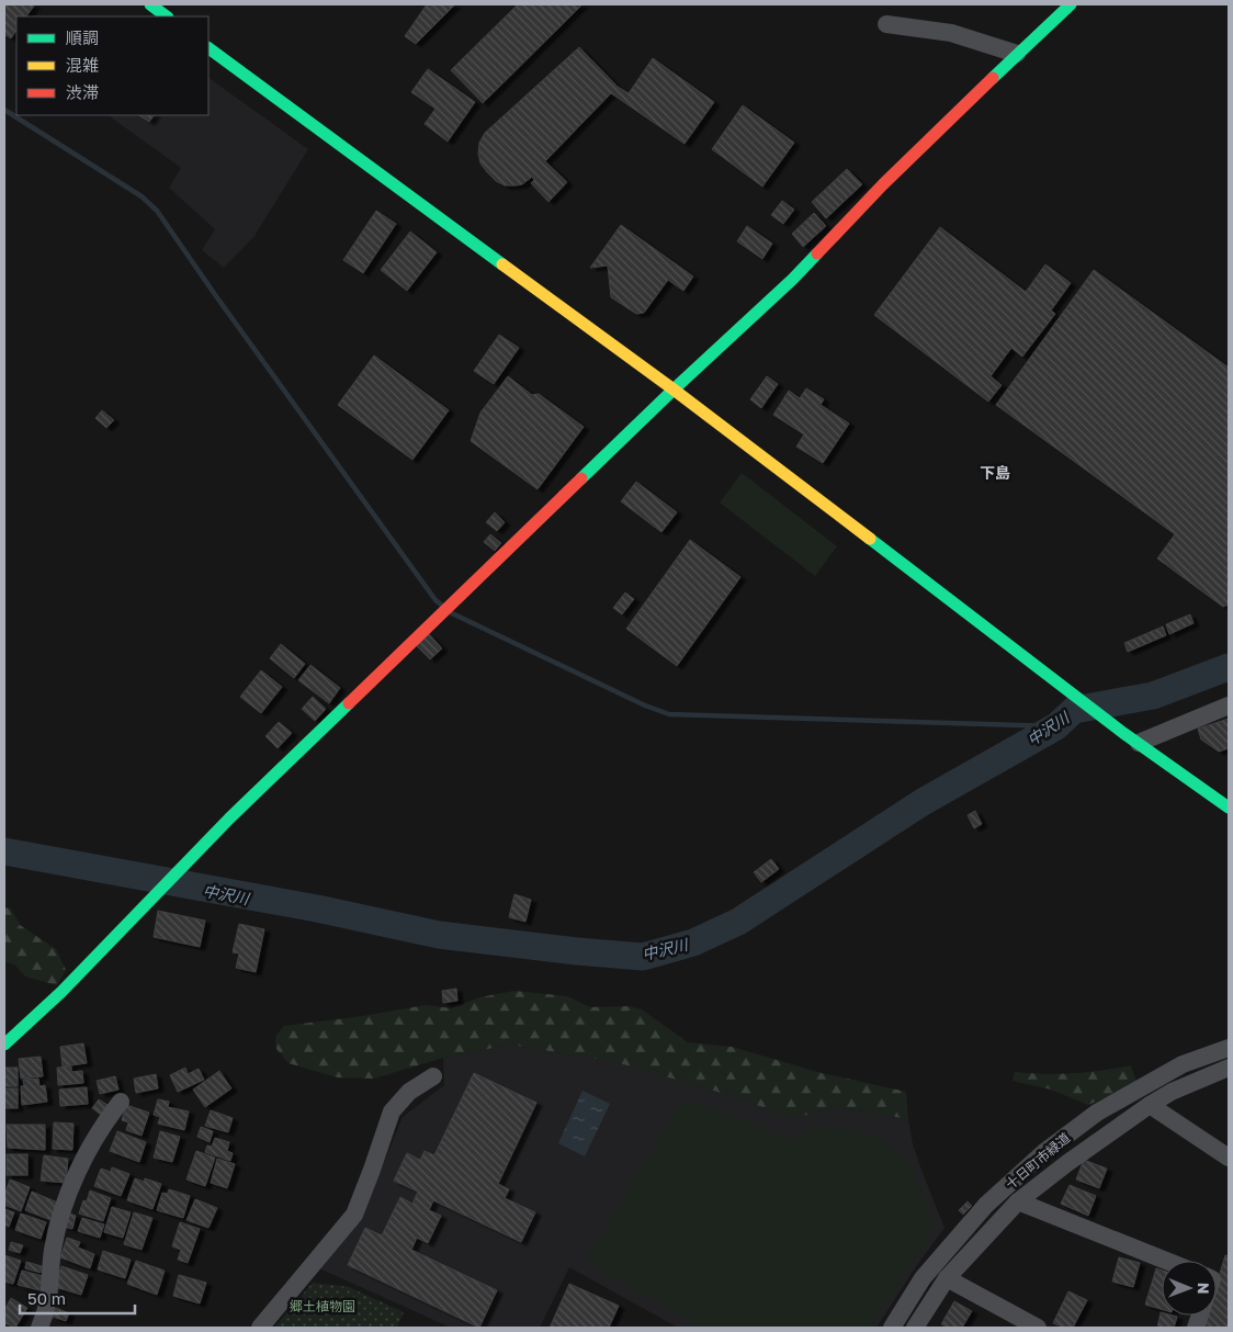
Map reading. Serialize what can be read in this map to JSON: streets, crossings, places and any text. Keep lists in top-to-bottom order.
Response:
{
  "streets": {
    "street": ["十日町市緑道"]
  },
  "districts": ["下島"],
  "water": ["中沢川"],
  "parks": ["郷土植物園"],
  "legend": ["順調", "混雑", "渋滞"],
  "scale_bar": "50 m",
  "north": "right"
}
